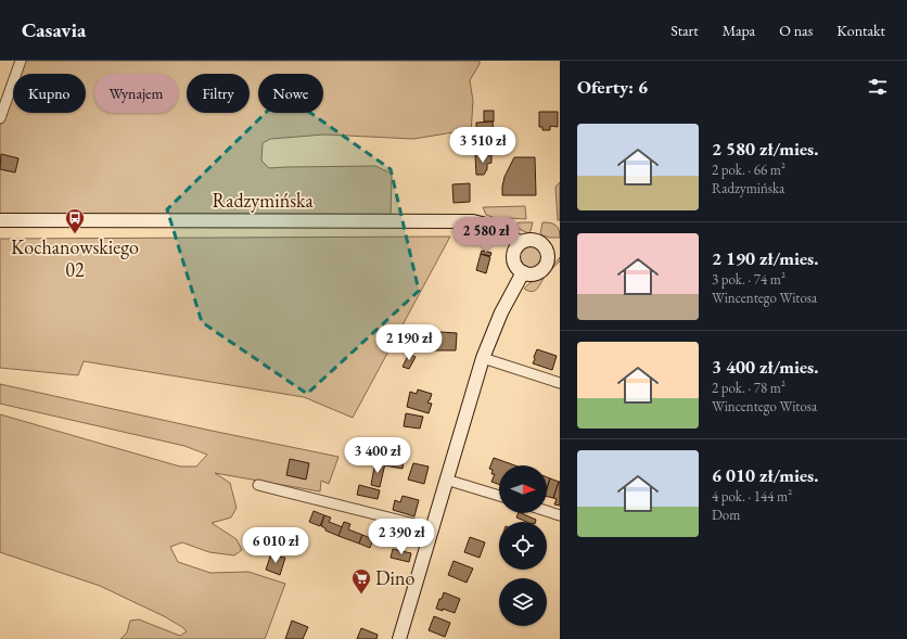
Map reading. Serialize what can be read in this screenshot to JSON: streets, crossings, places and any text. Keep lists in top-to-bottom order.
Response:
{
  "streets": {
    "street": ["Radzymińska"]
  },
  "places": {
    "bus stop": ["Kochanowskiego 02"],
    "supermarket": ["Dino"]
  },
  "north": "right",
  "page": {
    "header": "Casavia",
    "nav": [
      "Start",
      "Mapa",
      "O nas",
      "Kontakt"
    ],
    "heading": "Oferty: 6",
    "chip": [
      "Kupno",
      "Wynajem",
      "Filtry",
      "Nowe"
    ],
    "list": [
      {
        "name": "2 580 zł/mies.",
        "note": "2 pok. · 66 m² · Radzymińska"
      },
      {
        "name": "2 190 zł/mies.",
        "note": "3 pok. · 74 m² · Wincentego Witosa"
      },
      {
        "name": "3 400 zł/mies.",
        "note": "2 pok. · 78 m² · Wincentego Witosa"
      },
      {
        "name": "6 010 zł/mies.",
        "note": "4 pok. · 144 m² · Dom"
      }
    ],
    "price": [
      "3 510 zł",
      "2 580 zł",
      "2 190 zł",
      "3 400 zł",
      "2 390 zł",
      "6 010 zł"
    ]
  }
}
